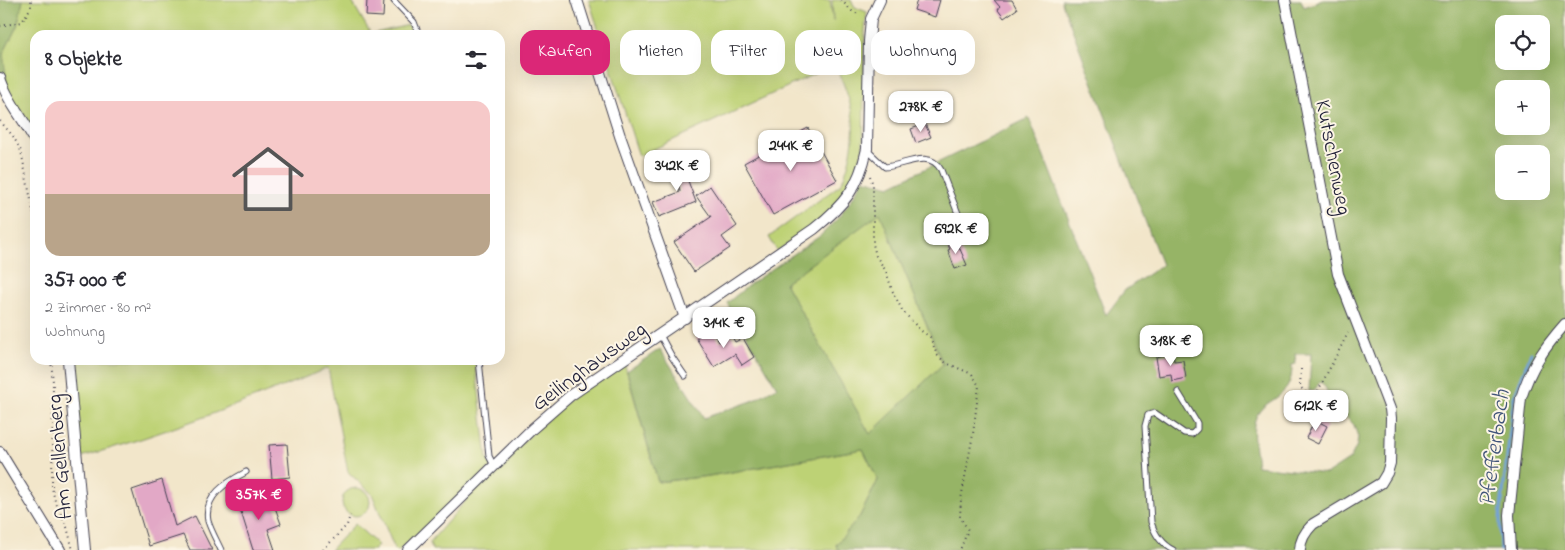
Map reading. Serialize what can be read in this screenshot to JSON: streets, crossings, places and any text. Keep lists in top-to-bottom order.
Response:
{
  "streets": {
    "street": ["Kutschenweg", "Geilinghausweg", "Am Gellenberg"]
  },
  "water": ["Pfefferbach"],
  "page": {
    "map_buttons": ["+", "−"],
    "chip": [
      "Kaufen",
      "Mieten",
      "Filter",
      "Neu",
      "Wohnung"
    ],
    "heading": "8 Objekte",
    "list": [
      {
        "name": "357 000 €",
        "note": "2 Zimmer · 80 m² · Wohnung"
      }
    ],
    "price": [
      "278K €",
      "244K €",
      "342K €",
      "692K €",
      "314K €",
      "318K €",
      "612K €",
      "357K €"
    ]
  }
}
